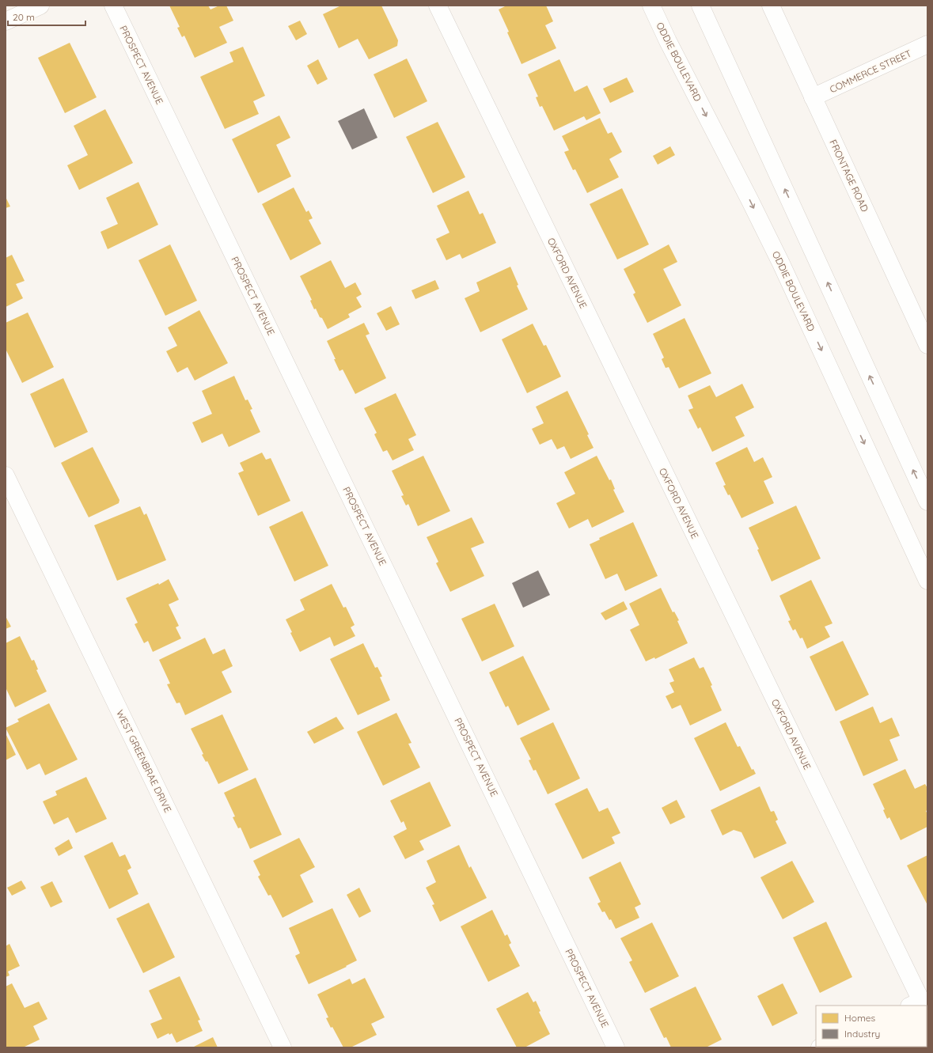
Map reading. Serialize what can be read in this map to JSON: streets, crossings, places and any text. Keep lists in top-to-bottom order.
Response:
{
  "streets": {
    "street": [
      "ODDIE BOULEVARD",
      "PROSPECT AVENUE",
      "COMMERCE STREET",
      "FRONTAGE ROAD",
      "OXFORD AVENUE",
      "WEST GREENBRAE DRIVE"
    ]
  },
  "crossings": [
    ["COMMERCE STREET", "FRONTAGE ROAD"]
  ],
  "legend": ["Homes", "Industry"],
  "scale_bar": "20 m"
}
